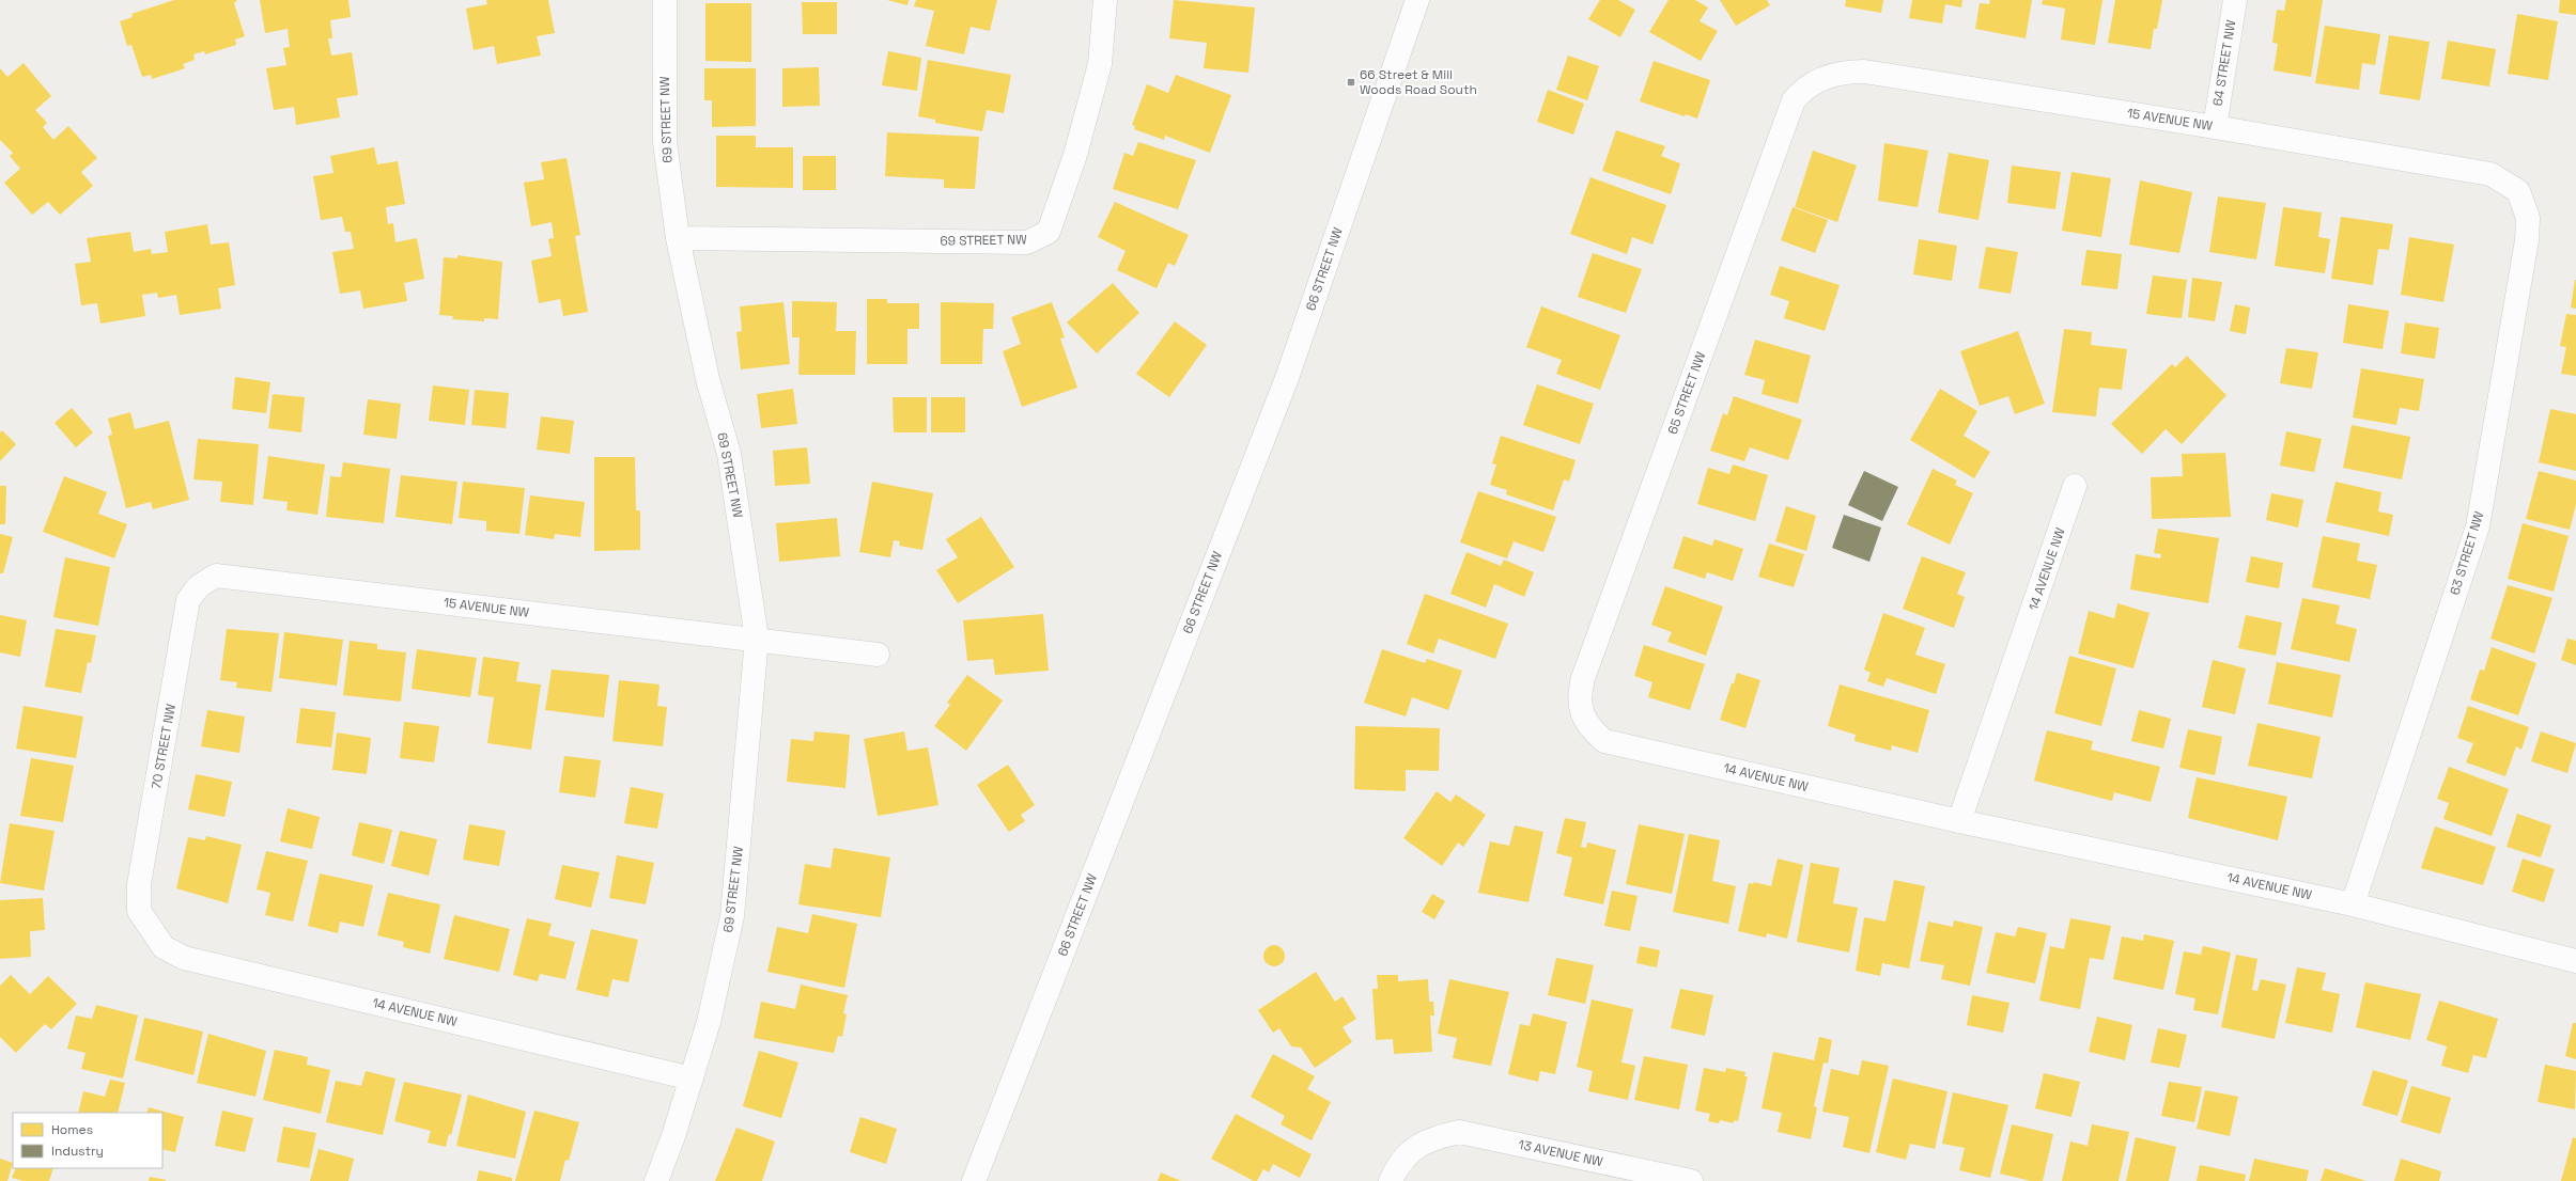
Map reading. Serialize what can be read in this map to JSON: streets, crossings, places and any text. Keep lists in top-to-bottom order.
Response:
{
  "streets": {
    "street": [
      "64 STREET NW",
      "69 STREET NW",
      "15 AVENUE NW",
      "66 STREET NW",
      "65 STREET NW",
      "63 STREET NW",
      "14 AVENUE NW",
      "70 STREET NW",
      "13 AVENUE NW"
    ]
  },
  "crossings": [
    ["64 STREET NW", "15 AVENUE NW"],
    ["69 STREET NW", "15 AVENUE NW"],
    ["69 STREET NW", "14 AVENUE NW"],
    ["15 AVENUE NW", "65 STREET NW"],
    ["15 AVENUE NW", "63 STREET NW"],
    ["15 AVENUE NW", "70 STREET NW"],
    ["65 STREET NW", "14 AVENUE NW"],
    ["63 STREET NW", "14 AVENUE NW"],
    ["14 AVENUE NW", "70 STREET NW"]
  ],
  "places": {
    "transit": ["66 Street & Mill Woods Road South"]
  },
  "legend": ["Homes", "Industry"]
}
